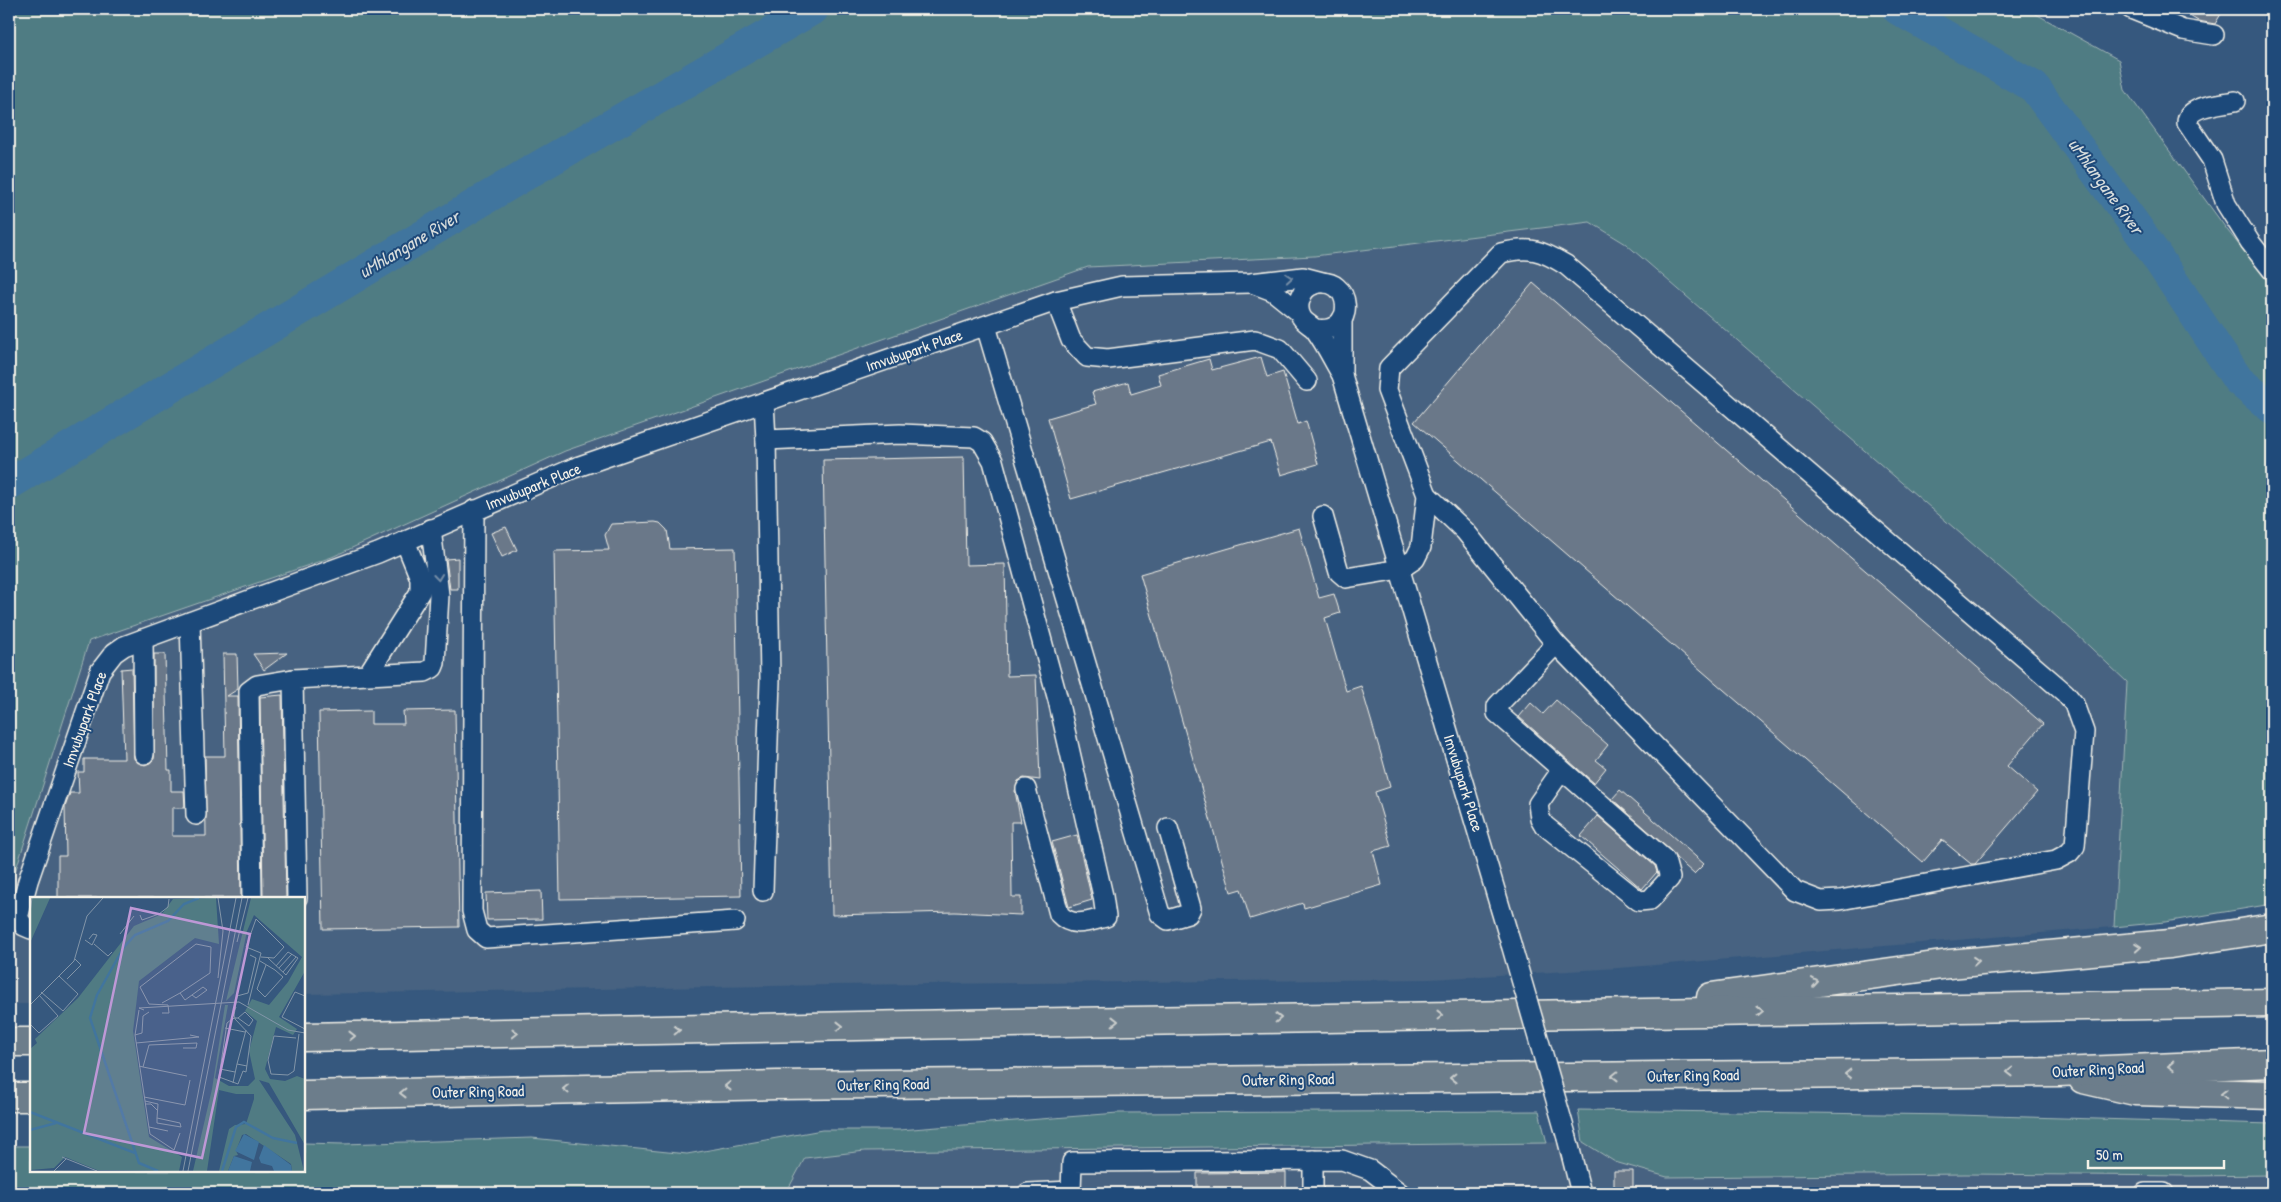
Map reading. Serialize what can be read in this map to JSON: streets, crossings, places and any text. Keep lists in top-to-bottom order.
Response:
{
  "streets": {
    "highway": ["Outer Ring Road"],
    "lane": ["Imvubupark Place"]
  },
  "water": ["uMhlangane River"],
  "scale_bar": "50 m"
}
